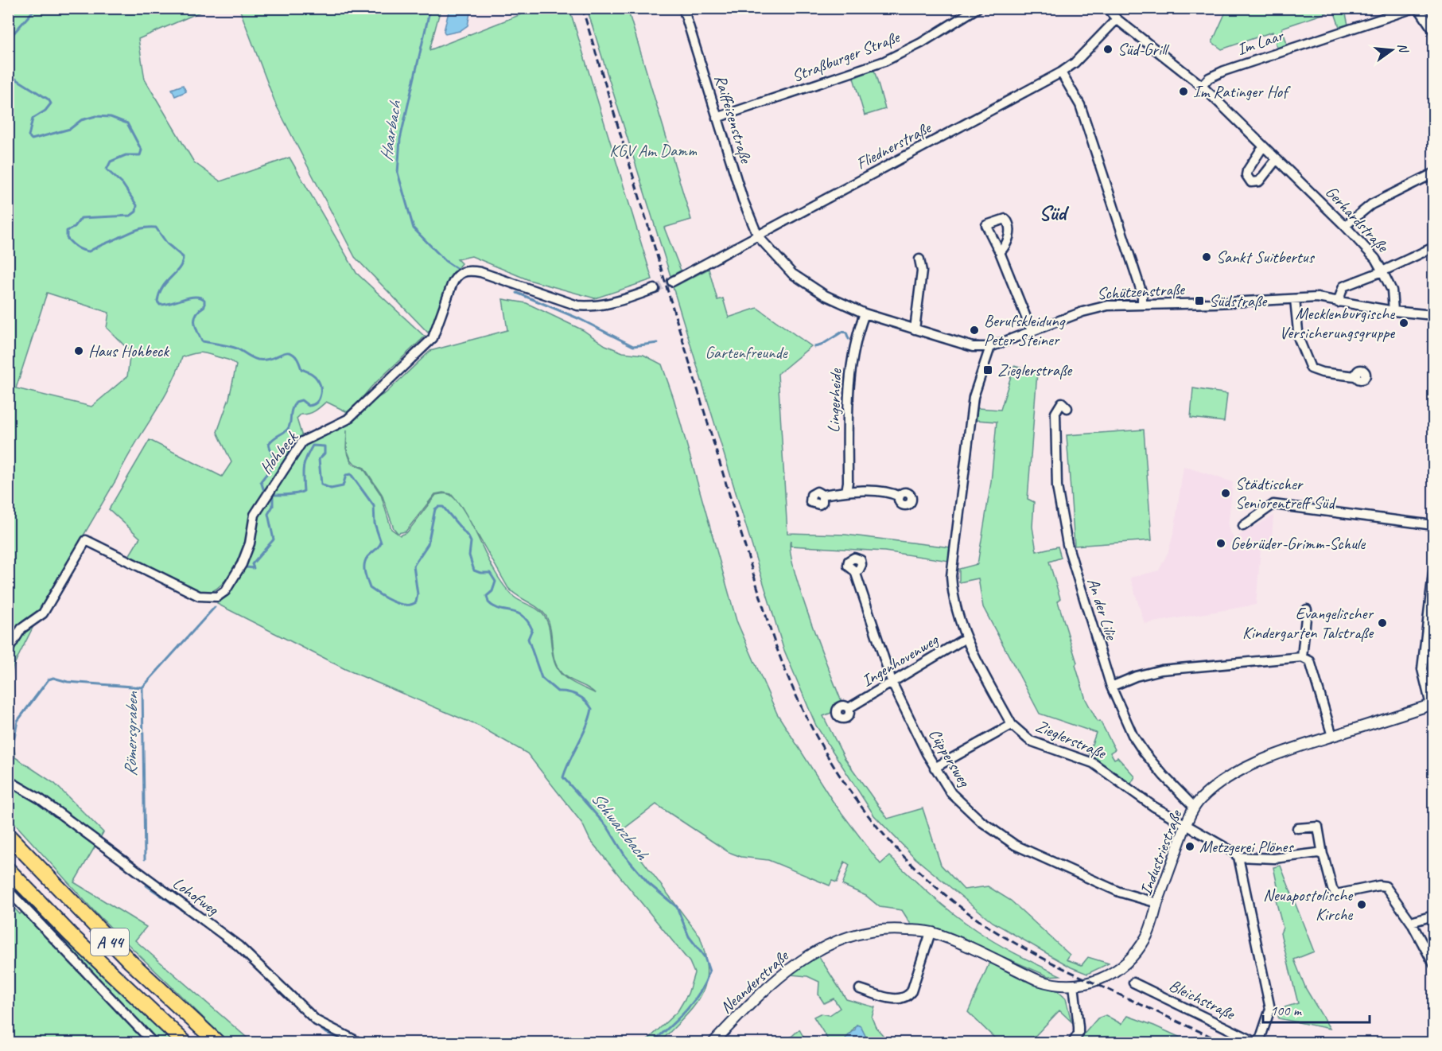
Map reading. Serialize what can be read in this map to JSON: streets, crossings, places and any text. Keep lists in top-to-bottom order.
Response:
{
  "streets": {
    "highway": ["A 44"],
    "street": [
      "Im Laar",
      "Straßburger Straße",
      "Raiffeisenstraße",
      "Fliednerstraße",
      "Gerhardstraße",
      "Schützenstraße",
      "Lingerheide",
      "Hohbeck",
      "An der Lilie",
      "Ingenhovenweg",
      "Zieglerstraße",
      "Cüppersweg",
      "Industriestraße",
      "Lohofweg",
      "Neanderstraße",
      "Bleichstraße"
    ]
  },
  "crossings": [
    ["Im Laar", "Gerhardstraße"],
    ["Straßburger Straße", "Raiffeisenstraße"],
    ["Raiffeisenstraße", "Fliednerstraße"],
    ["Raiffeisenstraße", "Schützenstraße"],
    ["Fliednerstraße", "Gerhardstraße"],
    ["Fliednerstraße", "Schützenstraße"],
    ["Gerhardstraße", "Schützenstraße"],
    ["Schützenstraße", "Lingerheide"],
    ["Schützenstraße", "Zieglerstraße"],
    ["An der Lilie", "Industriestraße"],
    ["Ingenhovenweg", "Zieglerstraße"],
    ["Ingenhovenweg", "Cüppersweg"],
    ["Zieglerstraße", "Industriestraße"],
    ["Cüppersweg", "Industriestraße"],
    ["Industriestraße", "Neanderstraße"]
  ],
  "districts": ["Süd"],
  "water": ["Haarbach", "Römersgraben", "Schwarzbach"],
  "parks": ["KGV Am Damm", "Gartenfreunde"],
  "places": {
    "other": [
      "Süd-Grill",
      "Im Ratinger Hof",
      "Sankt Suitbertus",
      "Mecklenburgische Versicherungsgruppe",
      "Berufskleidung Peter Steiner",
      "Haus Hohbeck",
      "Städtischer Seniorentreff Süd",
      "Gebrüder-Grimm-Schule",
      "Evangelischer Kindergarten Talstraße",
      "Metzgerei Plönes",
      "Neuapostolische Kirche"
    ],
    "transit": ["Südstraße", "Zieglerstraße"]
  },
  "scale_bar": "100 m",
  "north": "right"
}
